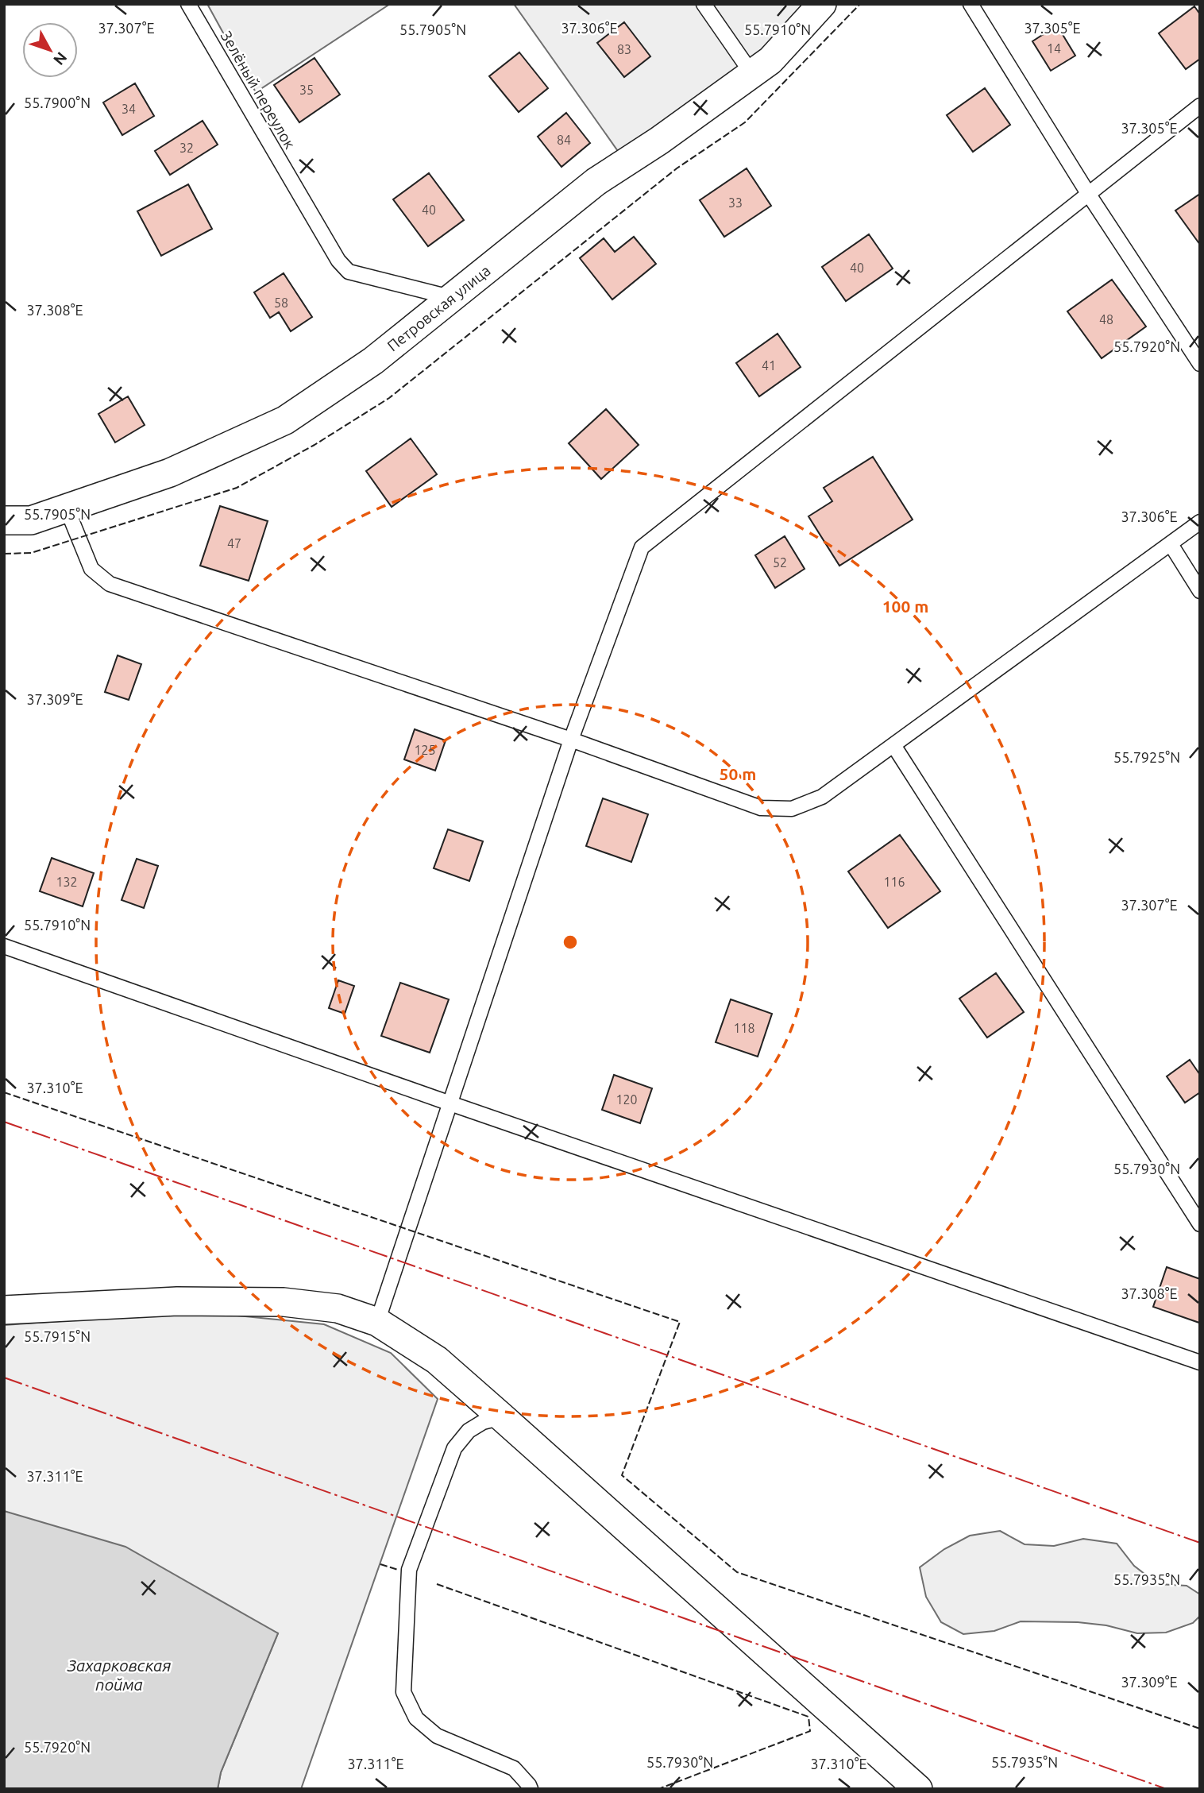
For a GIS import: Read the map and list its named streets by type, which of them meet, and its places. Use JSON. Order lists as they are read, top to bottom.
{
  "streets": {
    "street": ["Петровская улица"],
    "lane": ["Зелёный переулок"]
  },
  "crossings": [
    ["Зелёный переулок", "Петровская улица"]
  ],
  "water": ["Захарковская пойма"],
  "house_numbers": [
    "14",
    "83",
    "35",
    "34",
    "84",
    "32",
    "33",
    "40",
    "40",
    "58",
    "48",
    "41",
    "47",
    "52",
    "125",
    "132",
    "116",
    "118",
    "120"
  ],
  "north": "bottom right",
  "coordinates": [
    "37.307°E",
    "37.306°E",
    "37.305°E",
    "55.7905°N",
    "55.7910°N",
    "55.7900°N",
    "37.308°E",
    "55.7920°N",
    "37.309°E",
    "55.7925°N",
    "37.310°E",
    "55.7930°N",
    "55.7915°N",
    "37.311°E",
    "55.7935°N"
  ],
  "rings": ["100 m", "50 m"]
}
